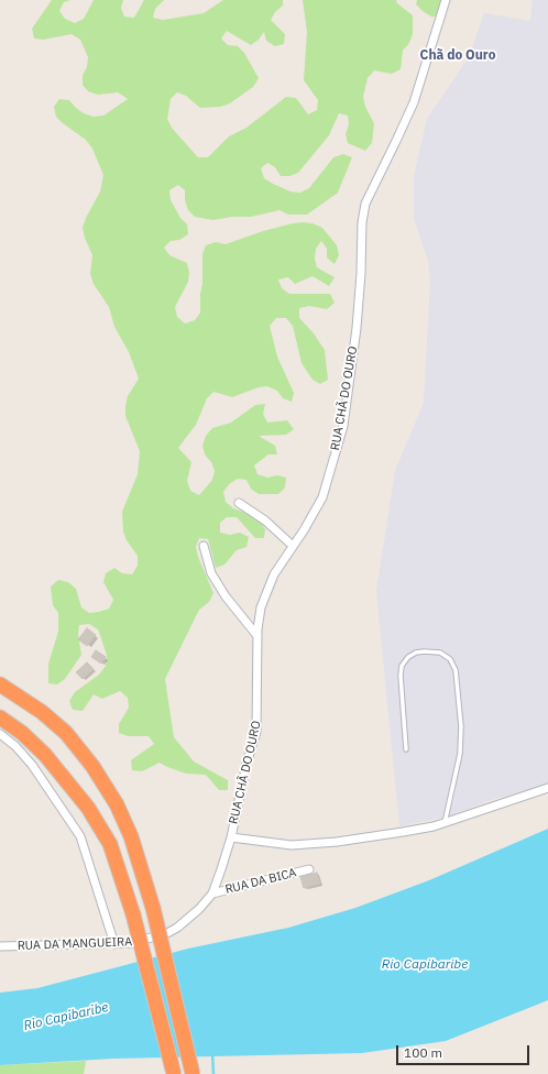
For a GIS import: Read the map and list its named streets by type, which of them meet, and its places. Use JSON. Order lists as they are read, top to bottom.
{
  "streets": {
    "street": ["RUA CHÃ DO OURO", "RUA DA BICA", "RUA DA MANGUEIRA"]
  },
  "crossings": [
    ["RUA CHÃ DO OURO", "RUA DA BICA"],
    ["RUA CHÃ DO OURO", "RUA DA MANGUEIRA"],
    ["RUA DA BICA", "RUA DA MANGUEIRA"]
  ],
  "districts": ["Chã do Ouro"],
  "water": ["Rio Capibaribe"],
  "scale_bar": "100 m"
}
